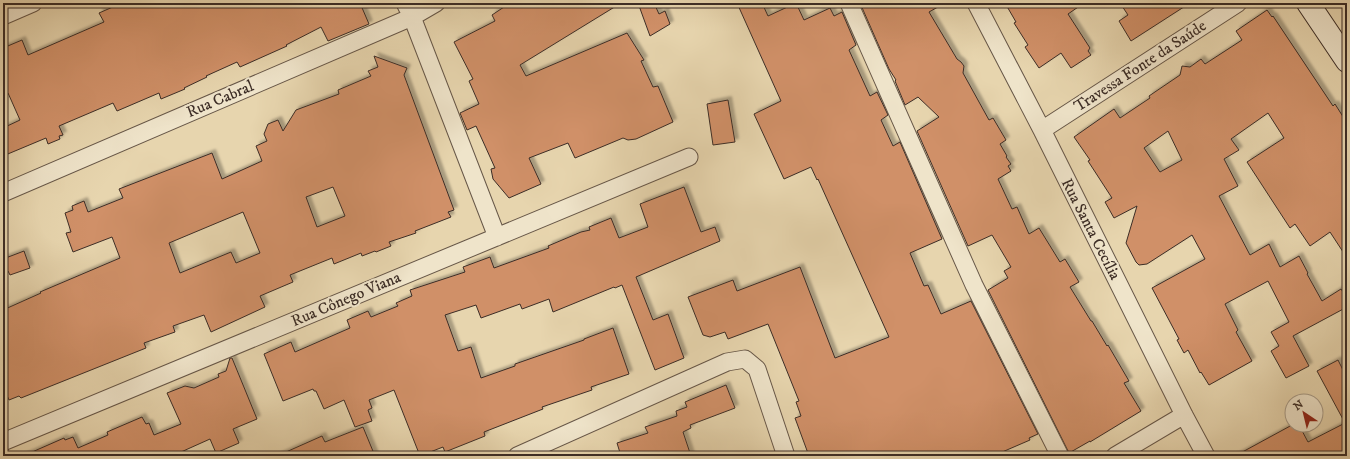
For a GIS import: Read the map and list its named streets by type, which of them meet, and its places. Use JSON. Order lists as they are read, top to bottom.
{
  "streets": {
    "street": [
      "Travessa Fonte da Saúde",
      "Rua Cabral",
      "Rua Santa Cecília",
      "Rua Cônego Viana"
    ]
  },
  "crossings": [
    ["Travessa Fonte da Saúde", "Rua Santa Cecília"]
  ],
  "north": "top left"
}
